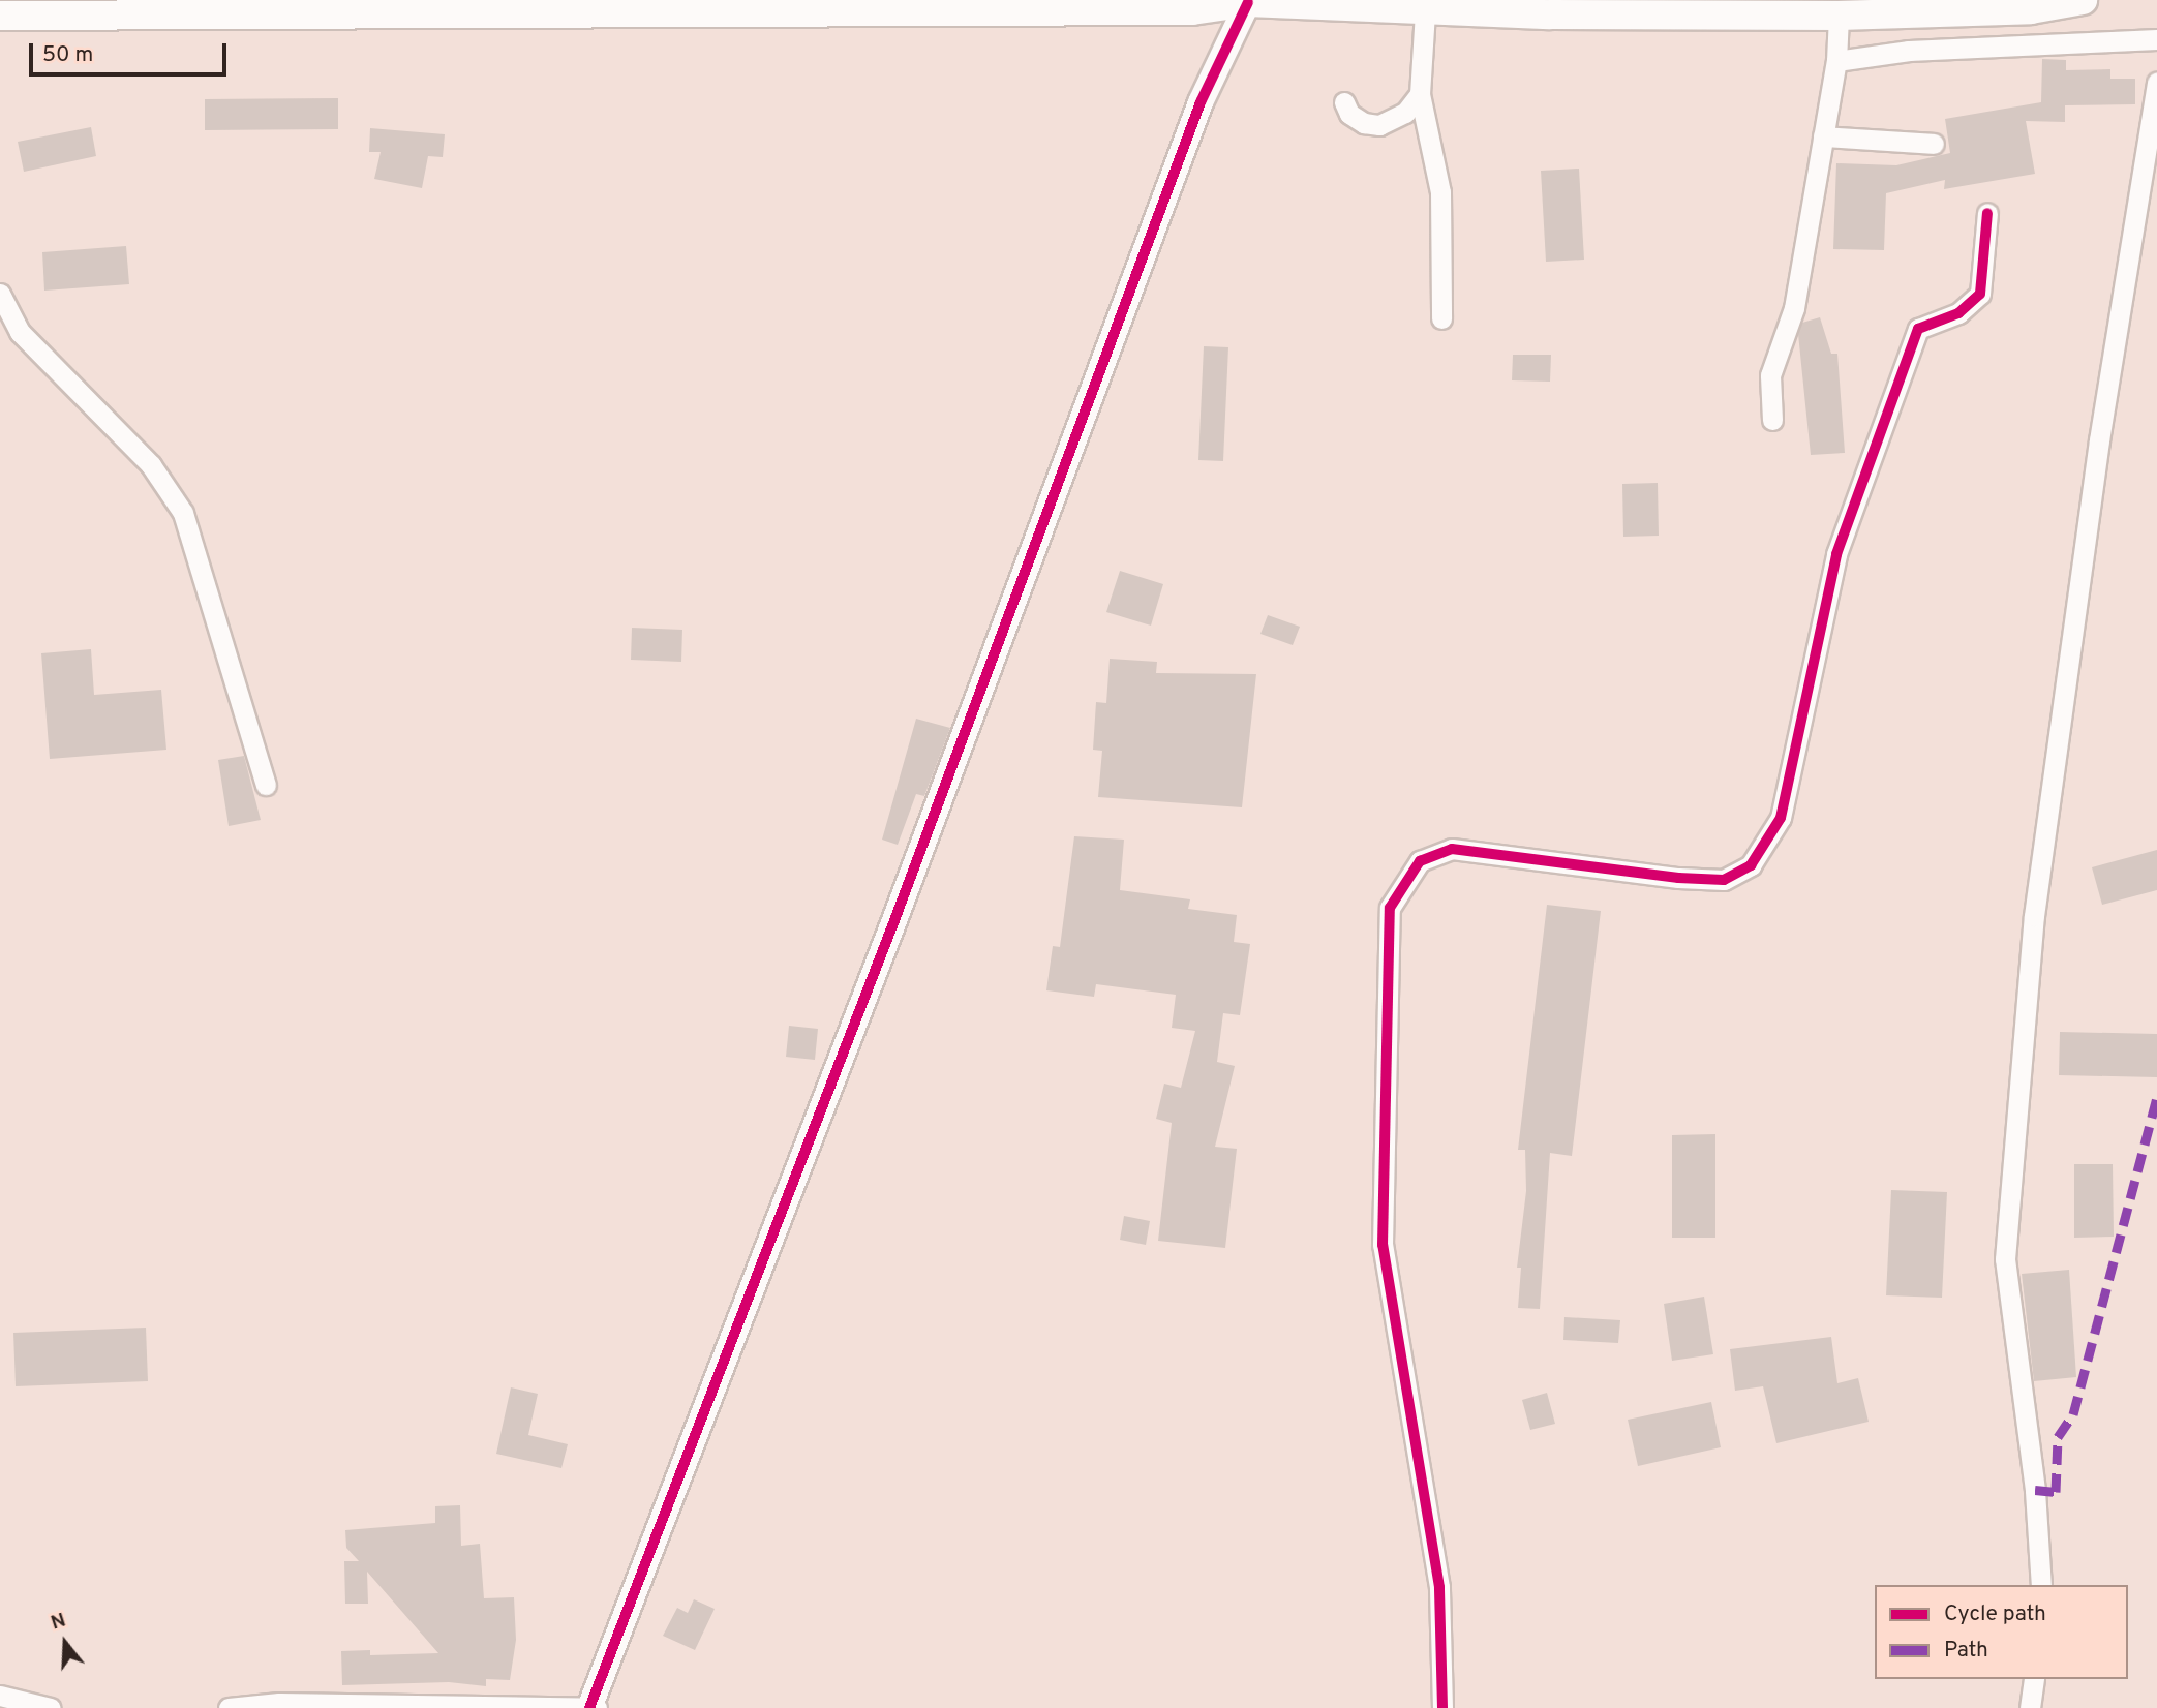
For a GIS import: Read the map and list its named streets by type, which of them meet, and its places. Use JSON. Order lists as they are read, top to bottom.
{
  "legend": ["Cycle path", "Path"],
  "scale_bar": "50 m",
  "north": "top"
}
